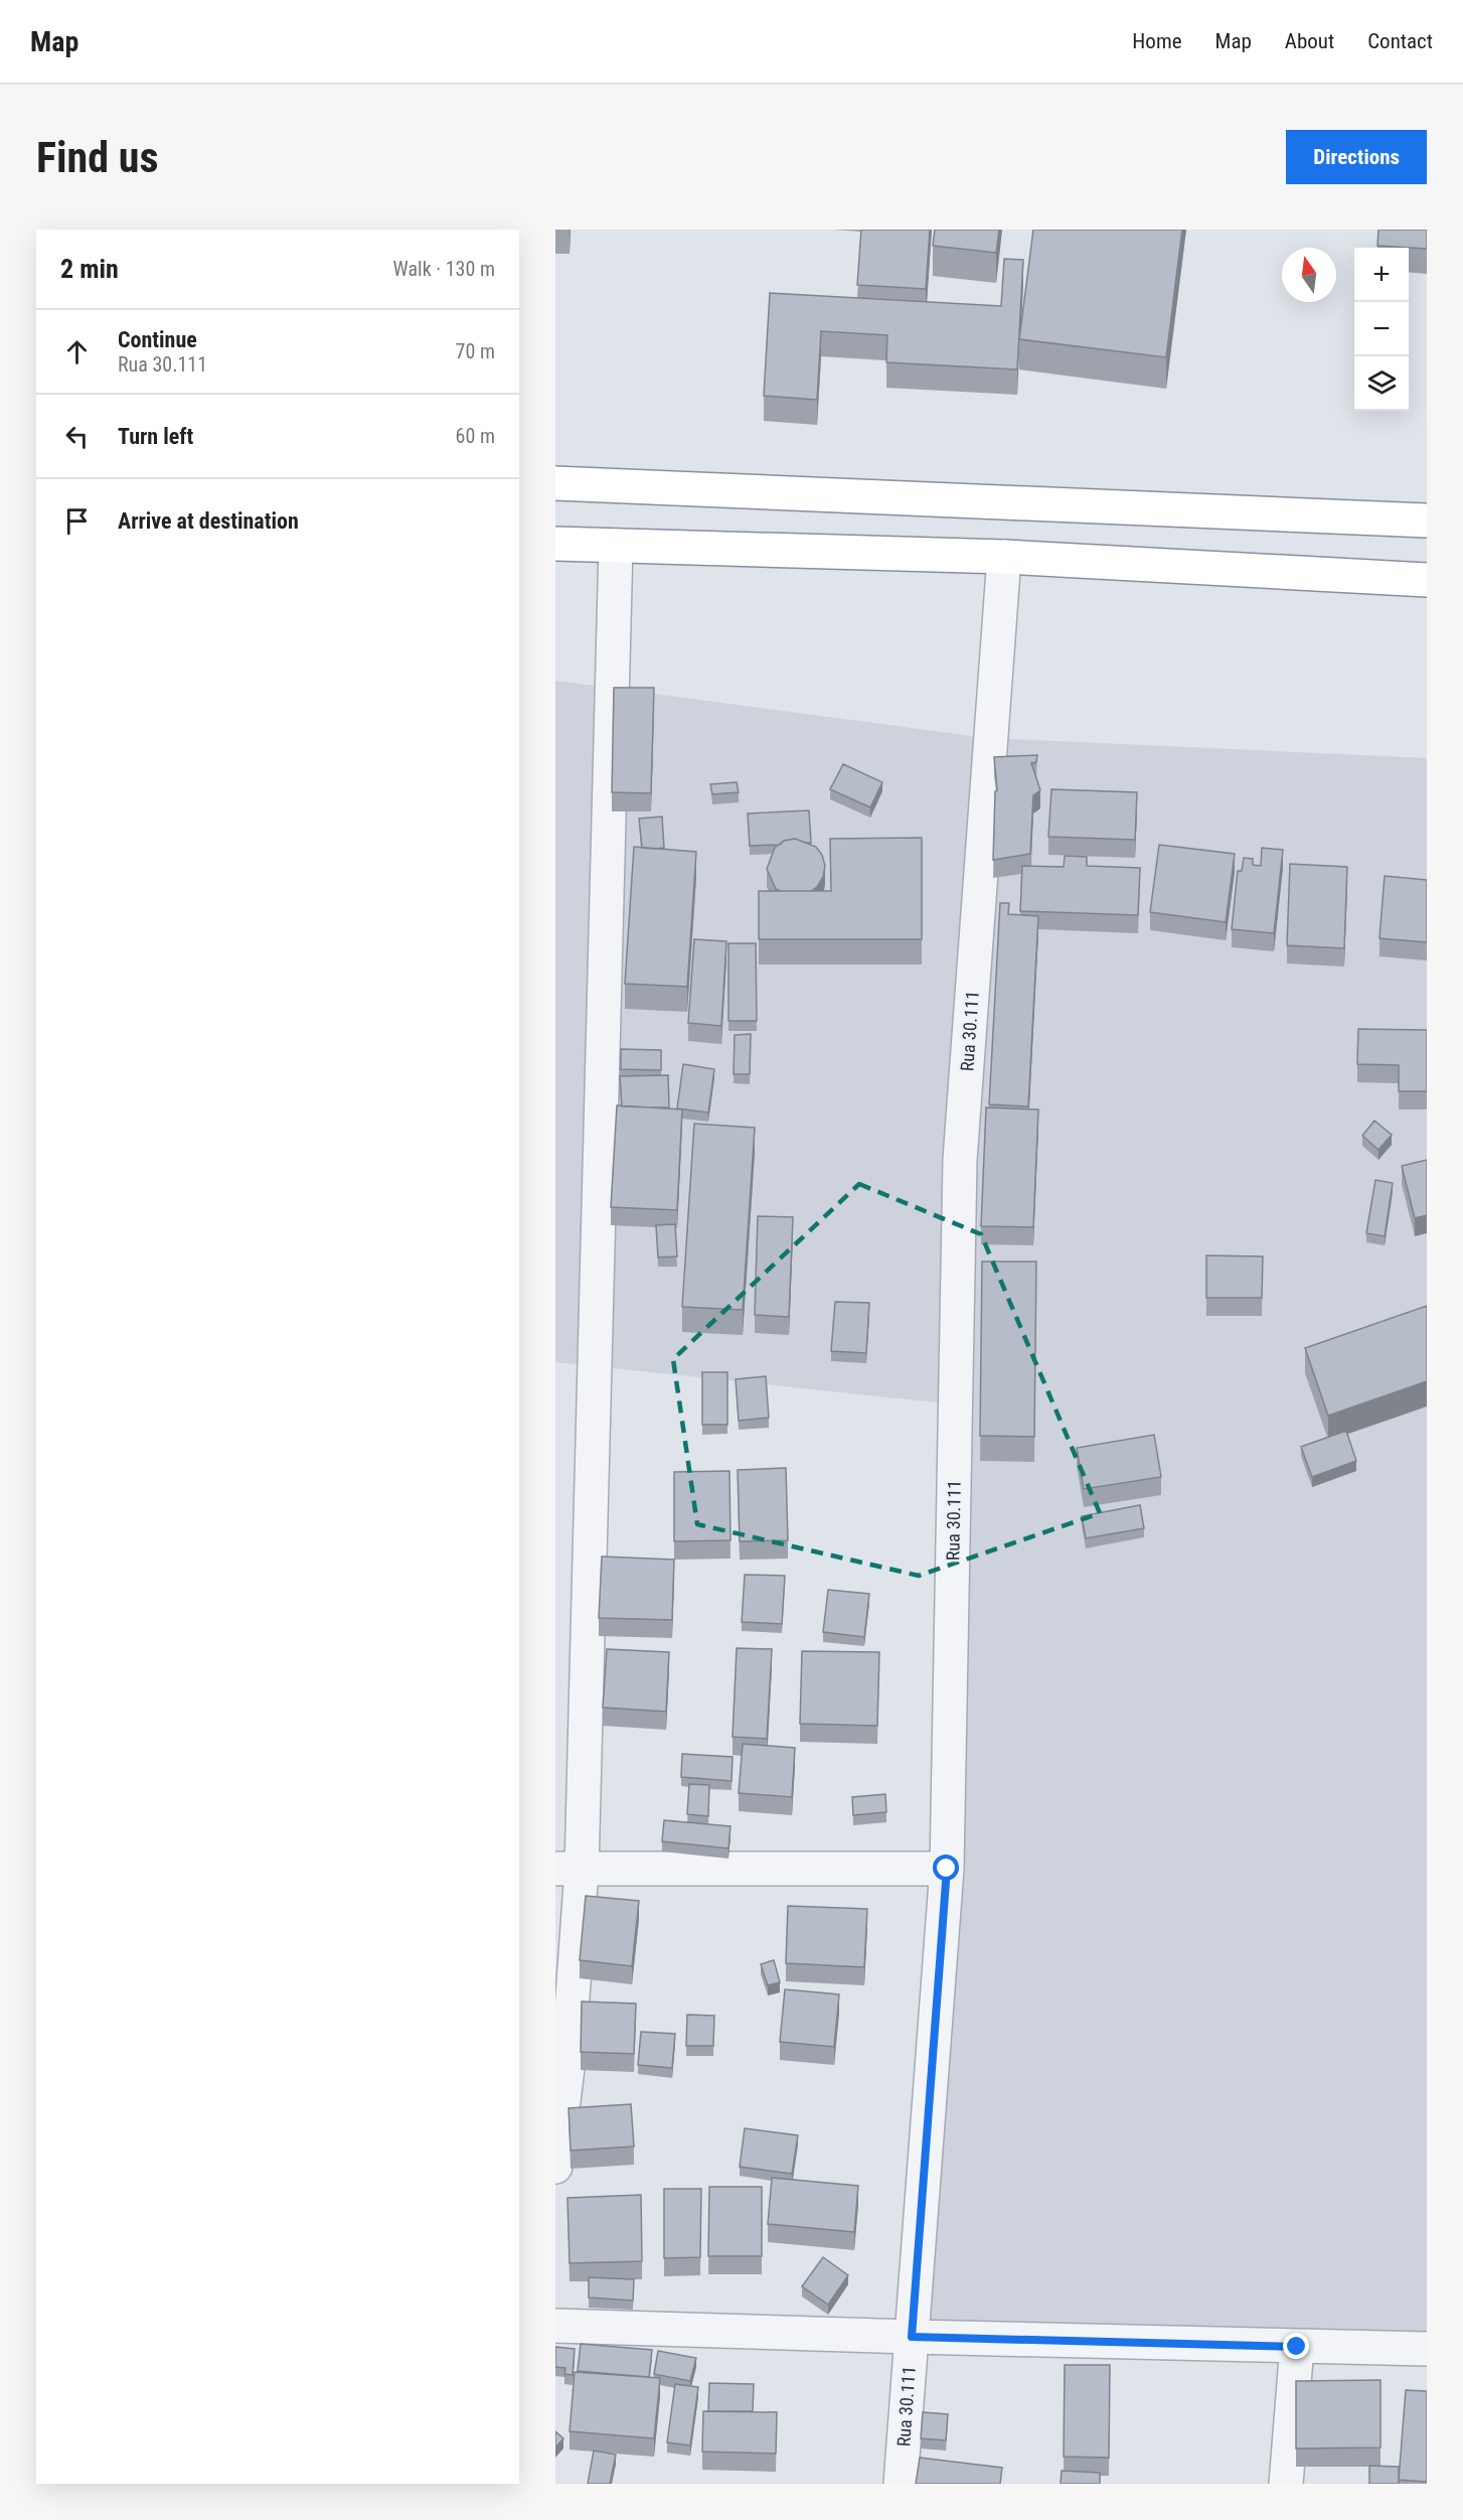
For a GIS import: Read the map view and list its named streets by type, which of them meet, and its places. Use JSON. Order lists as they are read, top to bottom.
{
  "streets": {
    "street": ["Rua 30.111"]
  },
  "north": "top",
  "page": {
    "header": "Map",
    "nav": [
      "Home",
      "Map",
      "About",
      "Contact"
    ],
    "buttons": "Directions",
    "title": "Find us",
    "heading": ["2 min", "Walk · 130 m"],
    "map_buttons": ["+", "−"],
    "list": [
      ["Continue", "Rua 30.111", "70 m"],
      ["Turn left", "60 m"],
      "Arrive at destination"
    ]
  }
}
